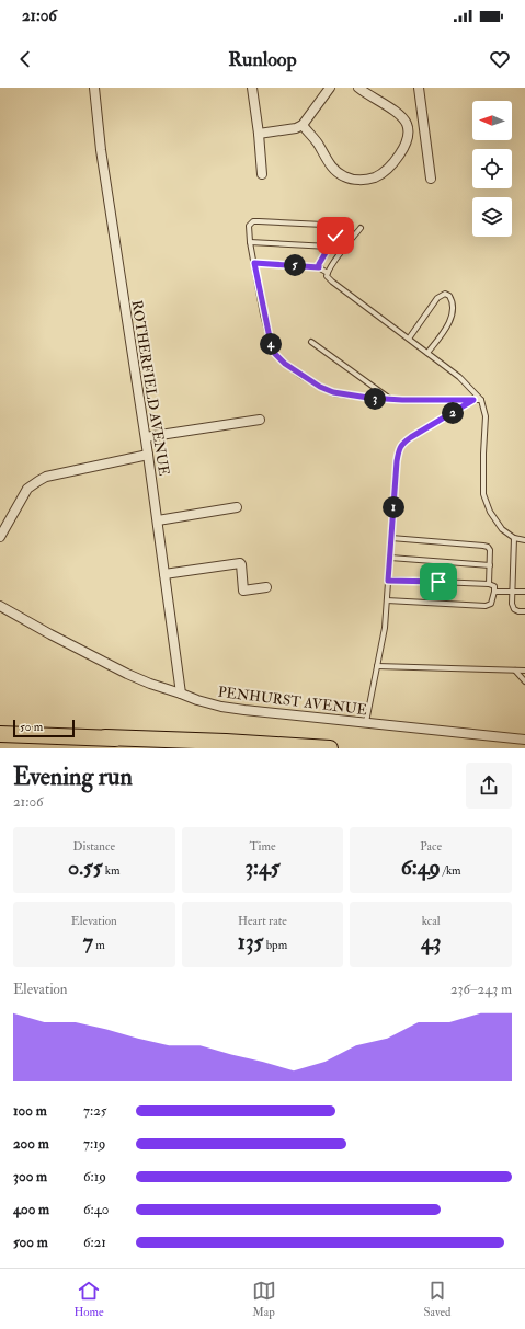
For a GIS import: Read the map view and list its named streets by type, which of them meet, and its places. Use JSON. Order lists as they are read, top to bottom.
{
  "streets": {
    "street": ["ROTHERFIELD AVENUE", "PENHURST AVENUE"]
  },
  "crossings": [
    ["ROTHERFIELD AVENUE", "PENHURST AVENUE"]
  ],
  "scale_bar": "50 m",
  "north": "left",
  "page": {
    "status": "21:06",
    "header": "Runloop",
    "pins": [
      "5",
      "4",
      "3",
      "2",
      "1"
    ],
    "scale": "50 m",
    "heading": ["Evening run", "21:06"],
    "stats": [
      ["Distance", "0.55 km"],
      ["Time", "3:45"],
      ["Pace", "6:49 /km"],
      ["Elevation", "7 m"],
      ["Heart rate", "135 bpm"],
      ["kcal", "43"]
    ],
    "chart": ["Elevation", "236–243 m"],
    "list": [
      {
        "name": "100 m",
        "note": "7:25"
      },
      {
        "name": "200 m",
        "note": "7:19"
      },
      {
        "name": "300 m",
        "note": "6:19"
      },
      {
        "name": "400 m",
        "note": "6:40"
      },
      {
        "name": "500 m",
        "note": "6:21"
      }
    ],
    "tabs": ["Home", "Map", "Saved"]
  }
}
